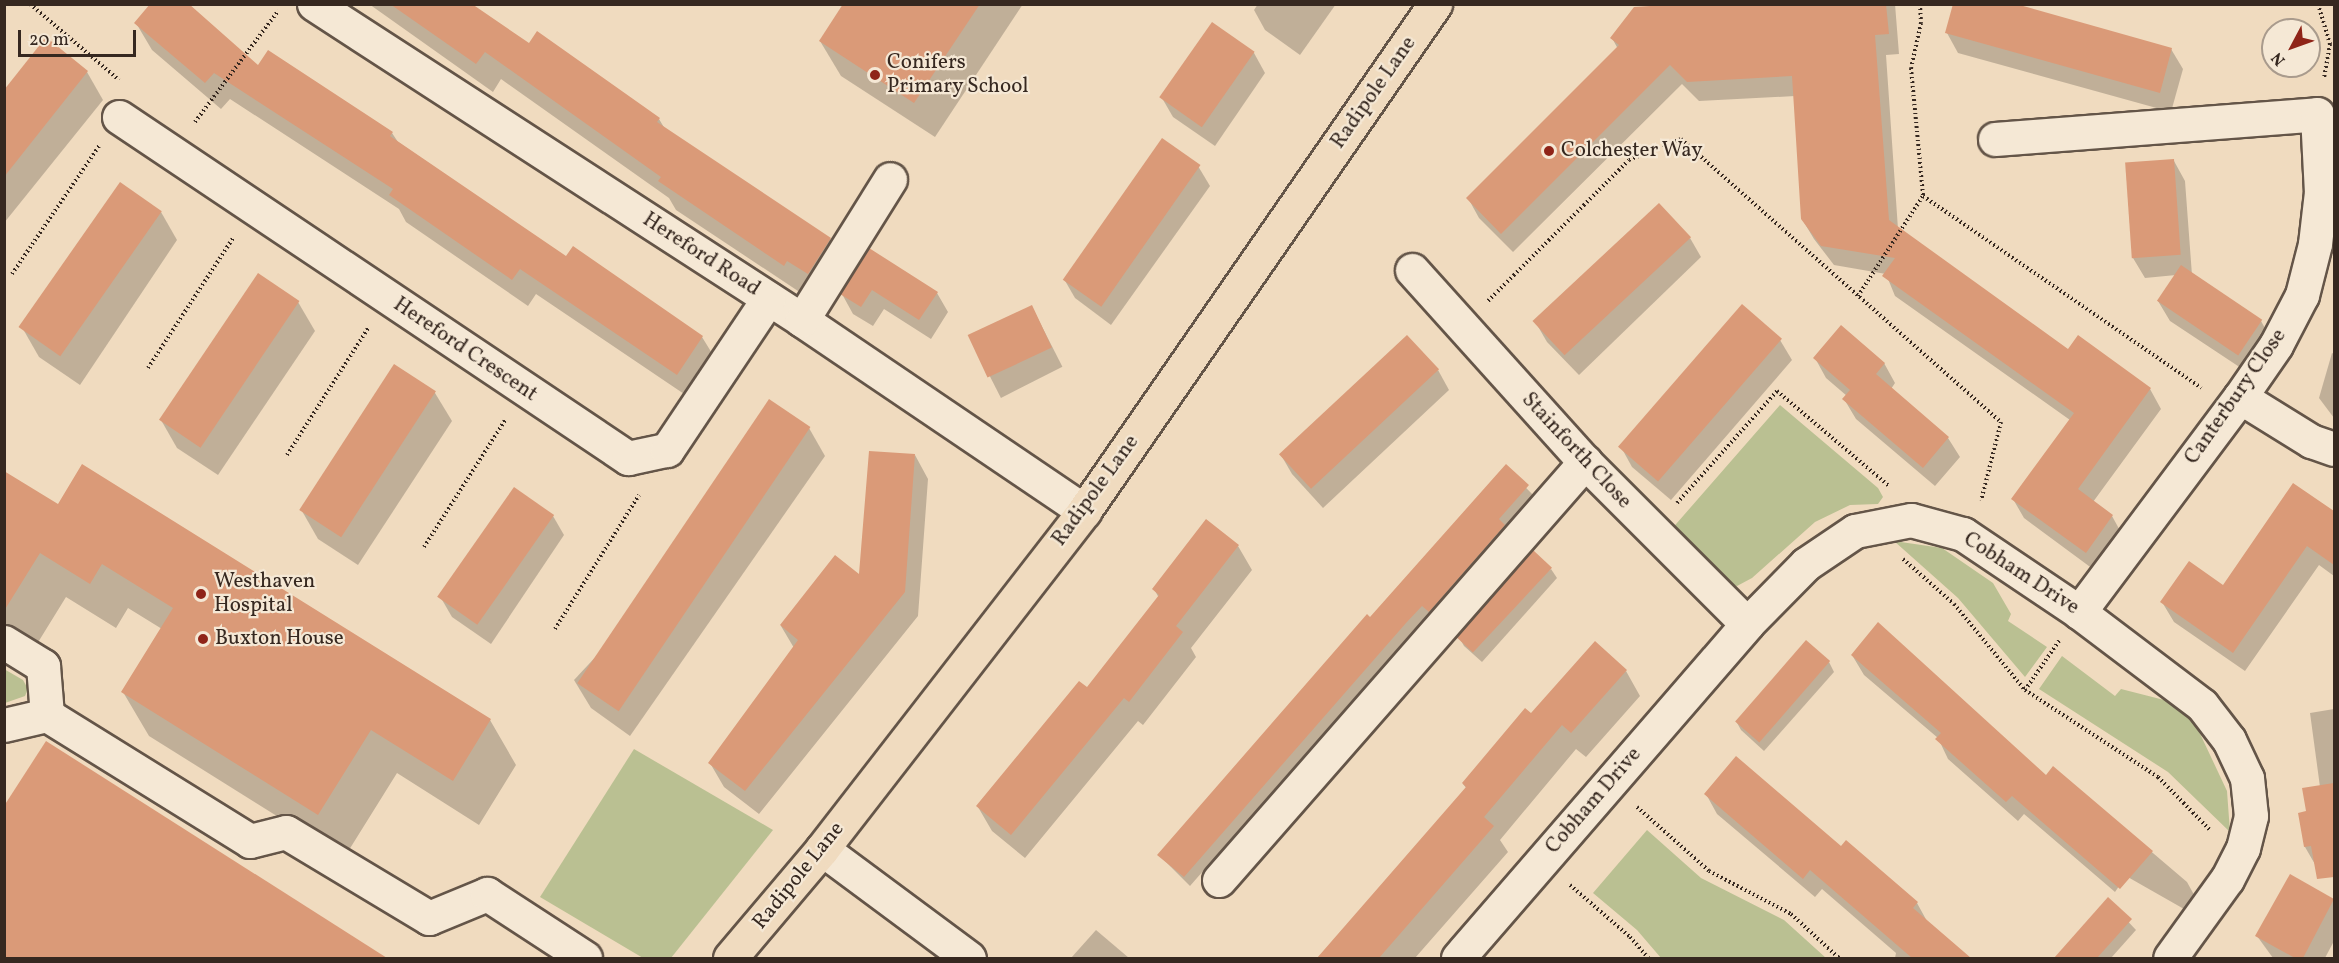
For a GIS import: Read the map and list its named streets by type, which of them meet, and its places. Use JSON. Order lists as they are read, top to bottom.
{
  "streets": {
    "main road": ["Radipole Lane"],
    "street": [
      "Hereford Road",
      "Hereford Crescent",
      "Canterbury Close",
      "Stainforth Close",
      "Cobham Drive"
    ]
  },
  "crossings": [
    ["Radipole Lane", "Hereford Road"],
    ["Canterbury Close", "Cobham Drive"],
    ["Stainforth Close", "Cobham Drive"]
  ],
  "places": [
    "Conifers Primary School",
    "Colchester Way",
    "Westhaven Hospital",
    "Buxton House"
  ],
  "scale_bar": "20 m",
  "north": "bottom left"
}
